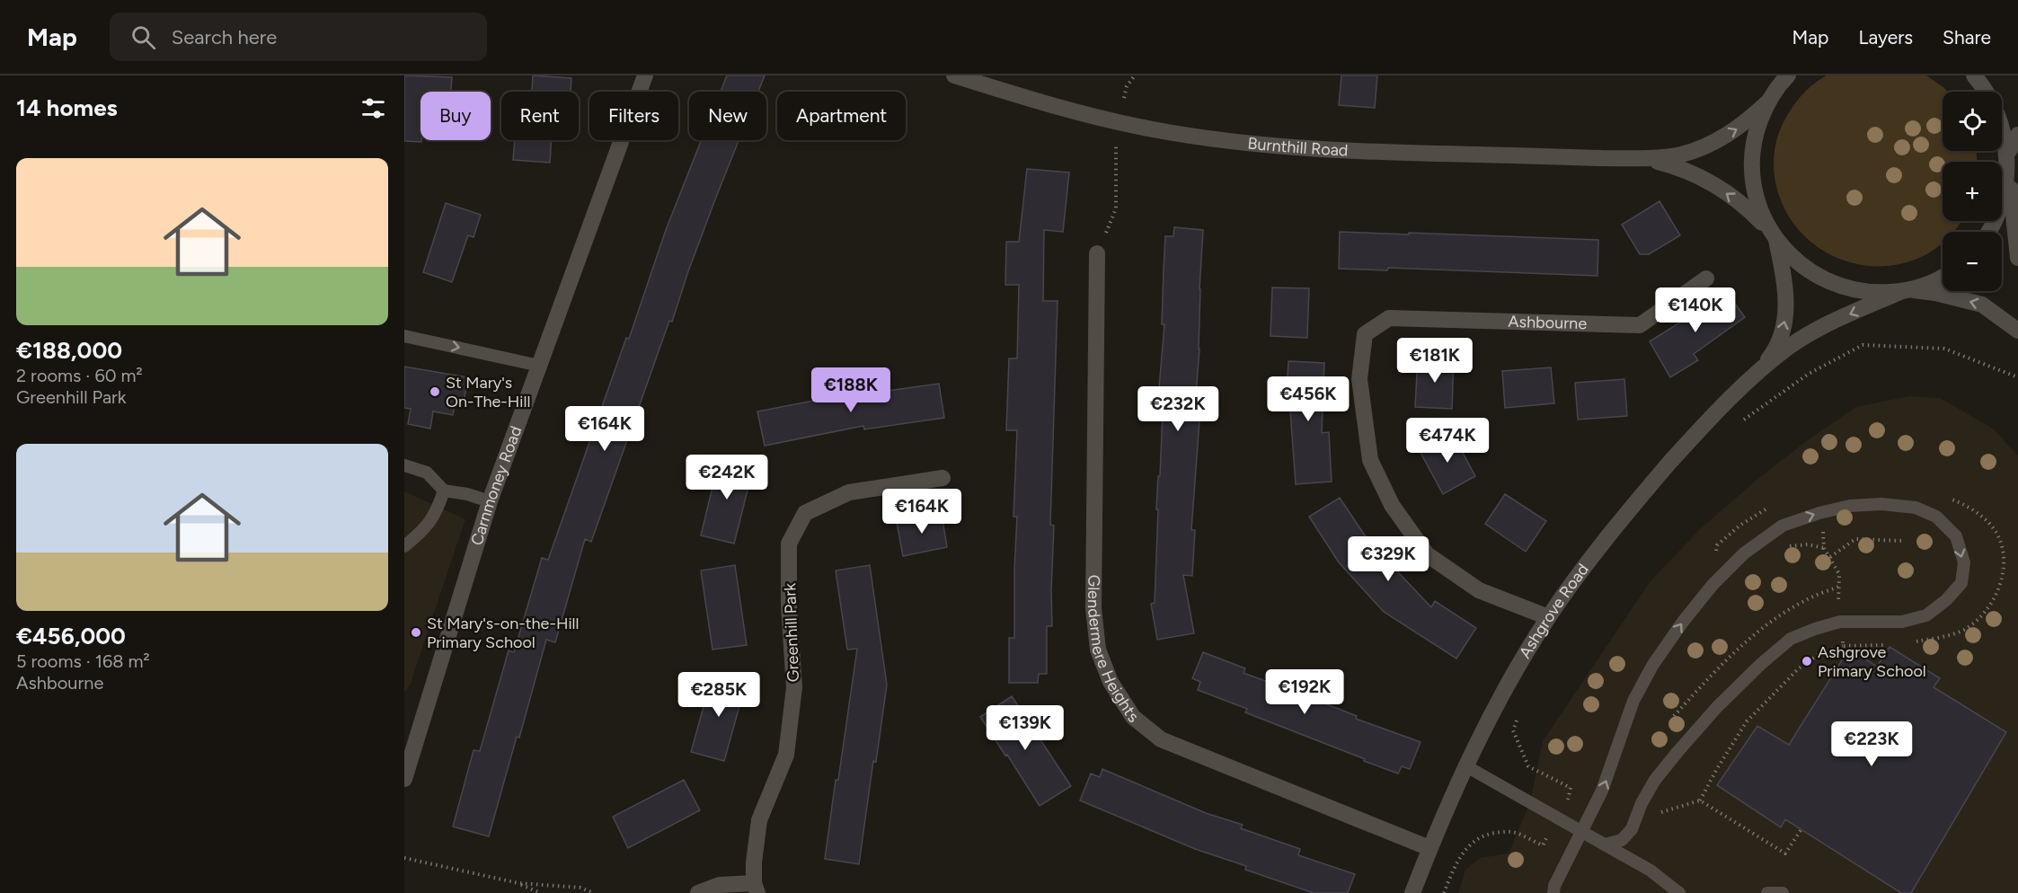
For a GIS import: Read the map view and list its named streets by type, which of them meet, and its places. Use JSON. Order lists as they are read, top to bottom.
{
  "streets": {
    "street": [
      "Burnthill Road",
      "Ashbourne",
      "Carnmoney Road",
      "Ashgrove Road",
      "Greenhill Park",
      "Glendermere Heights"
    ]
  },
  "crossings": [
    ["Burnthill Road", "Ashgrove Road"],
    ["Ashbourne", "Ashgrove Road"],
    ["Ashgrove Road", "Glendermere Heights"]
  ],
  "places": ["St Mary's On-The-Hill", "St Mary's-on-the-Hill Primary School", "Ashgrove Primary School"],
  "page": {
    "header": "Map",
    "search": "Search here",
    "nav": ["Map", "Layers", "Share"],
    "heading": "14 homes",
    "map_buttons": ["+", "−"],
    "chip": [
      "Buy",
      "Rent",
      "Filters",
      "New",
      "Apartment"
    ],
    "list": [
      {
        "name": "€188,000",
        "note": "2 rooms · 60 m² · Greenhill Park"
      },
      {
        "name": "€456,000",
        "note": "5 rooms · 168 m² · Ashbourne"
      }
    ],
    "price": [
      "€140K",
      "€181K",
      "€188K",
      "€456K",
      "€232K",
      "€164K",
      "€474K",
      "€242K",
      "€164K",
      "€329K",
      "€192K",
      "€285K",
      "€139K",
      "€223K"
    ]
  }
}
